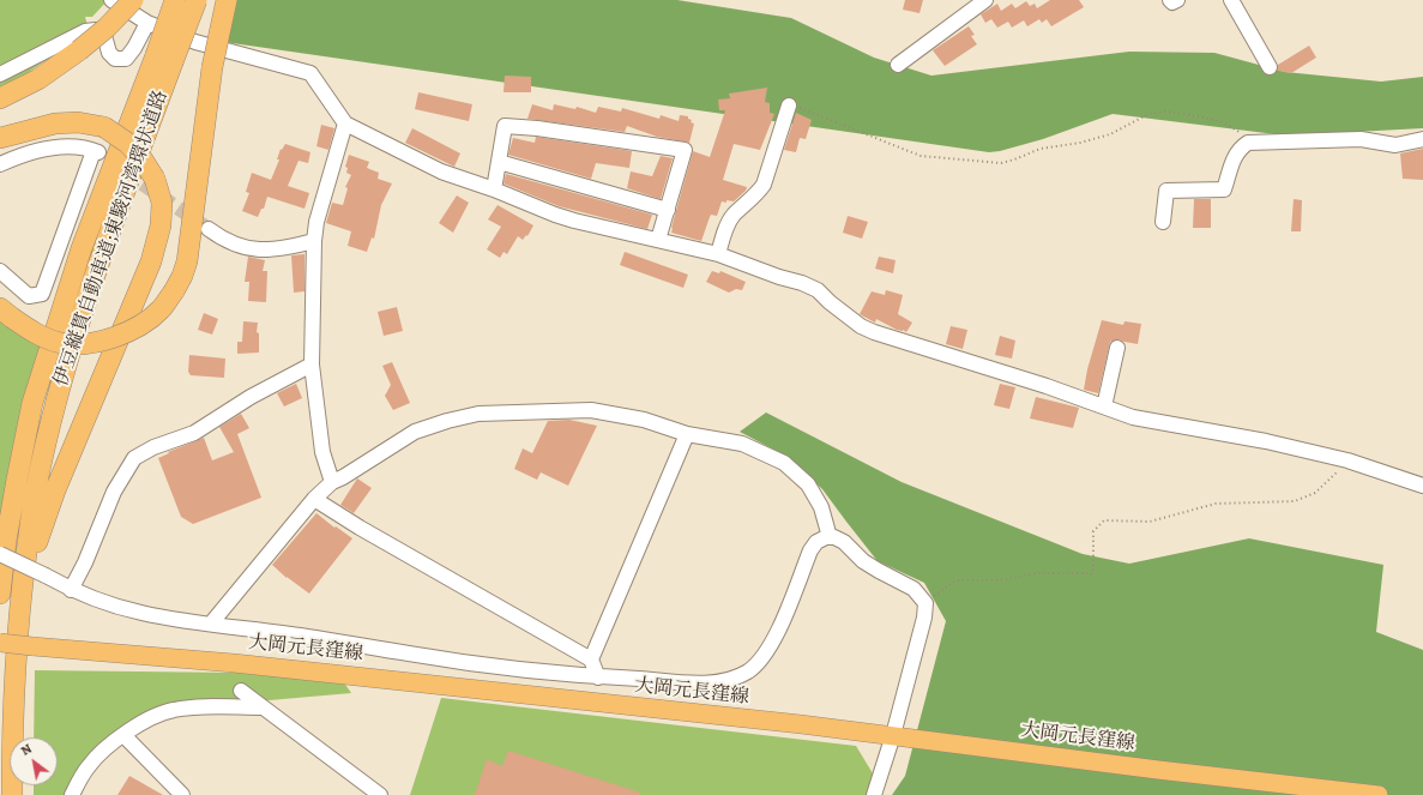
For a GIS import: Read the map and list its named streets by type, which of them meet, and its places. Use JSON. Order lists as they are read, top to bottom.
{
  "streets": {
    "highway": ["伊豆縦貫自動車道;東駿河湾環状道路"],
    "main road": ["大岡元長窪線"]
  },
  "north": "top left"
}
